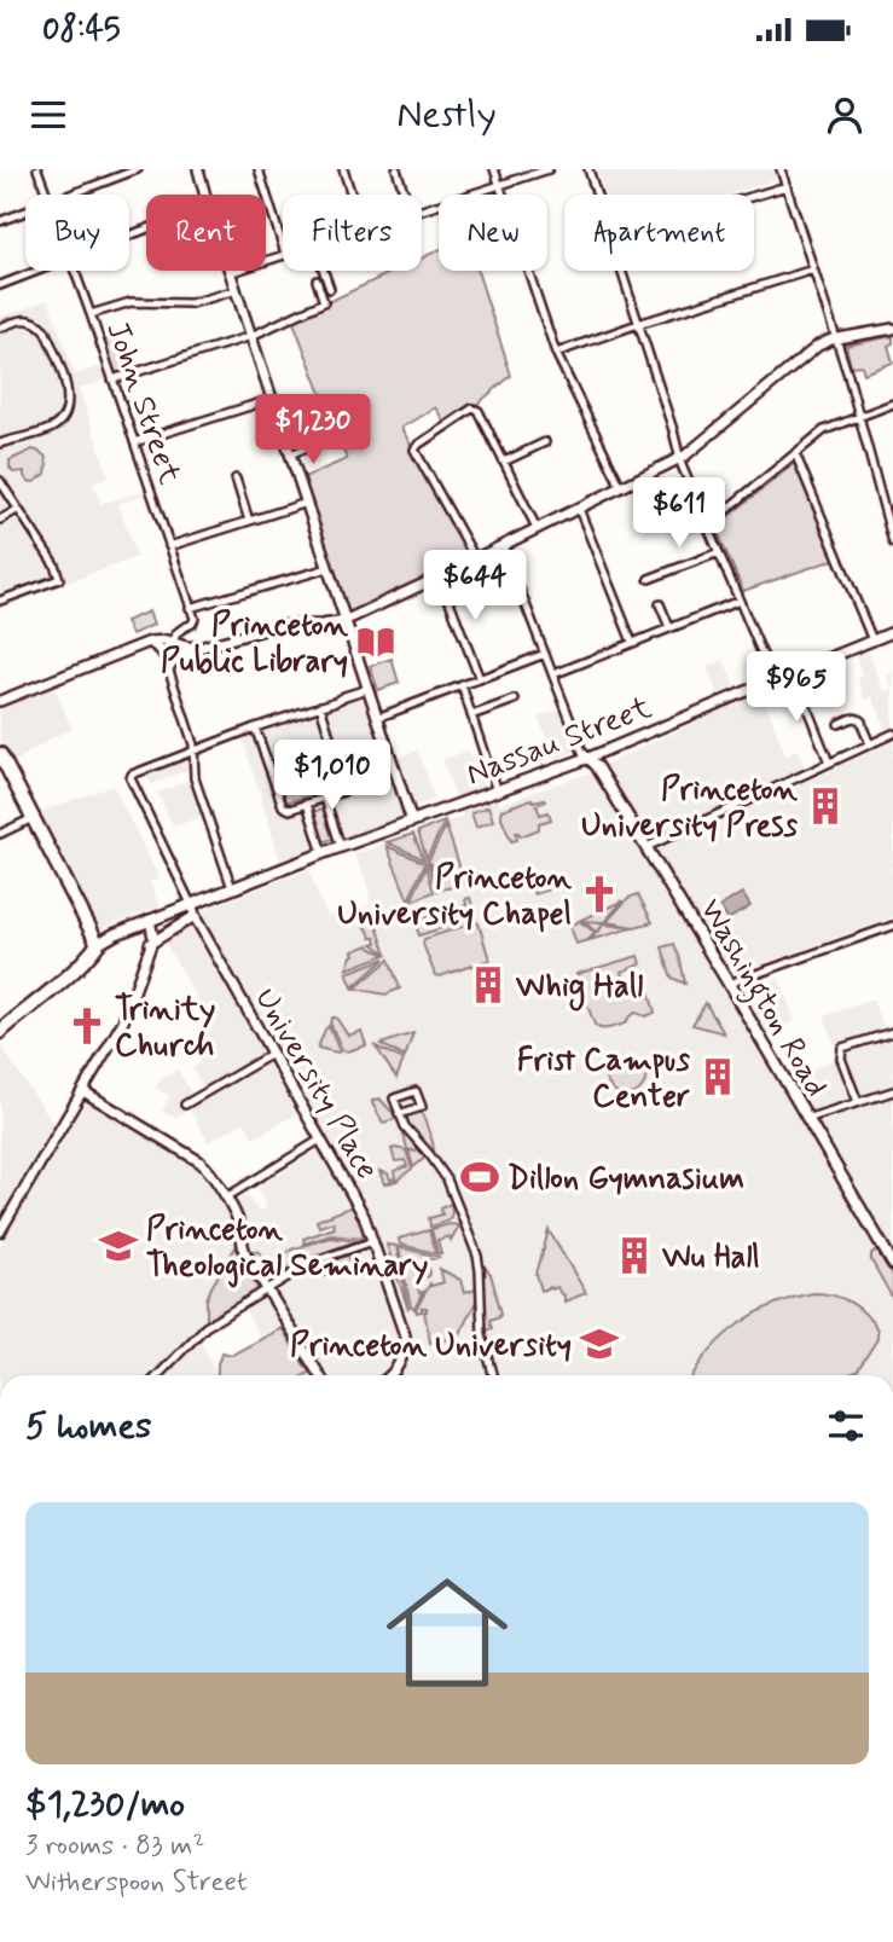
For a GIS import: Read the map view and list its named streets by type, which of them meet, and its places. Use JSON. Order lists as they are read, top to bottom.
{
  "streets": {
    "main road": ["Nassau Street", "Washington Road"],
    "street": ["John Street", "University Place"]
  },
  "crossings": [
    ["Nassau Street", "Washington Road"],
    ["Nassau Street", "University Place"]
  ],
  "places": {
    "library": ["Princeton Public Library"],
    "building": [
      "Princeton University Press",
      "Whig Hall",
      "Frist Campus Center",
      "Wu Hall"
    ],
    "church": ["Princeton University Chapel", "Trinity Church"],
    "sports": ["Dillon Gymnasium"],
    "school or university": ["Princeton Theological Seminary", "Princeton University"]
  },
  "page": {
    "status": "08:45",
    "header": "Nestly",
    "chip": [
      "Buy",
      "Rent",
      "Filters",
      "New",
      "Apartment"
    ],
    "price": [
      "$1,230",
      "$611",
      "$644",
      "$965",
      "$1,010"
    ],
    "heading": "5 homes",
    "list": [
      {
        "name": "$1,230/mo",
        "note": "3 rooms · 83 m² · Witherspoon Street"
      }
    ]
  }
}
